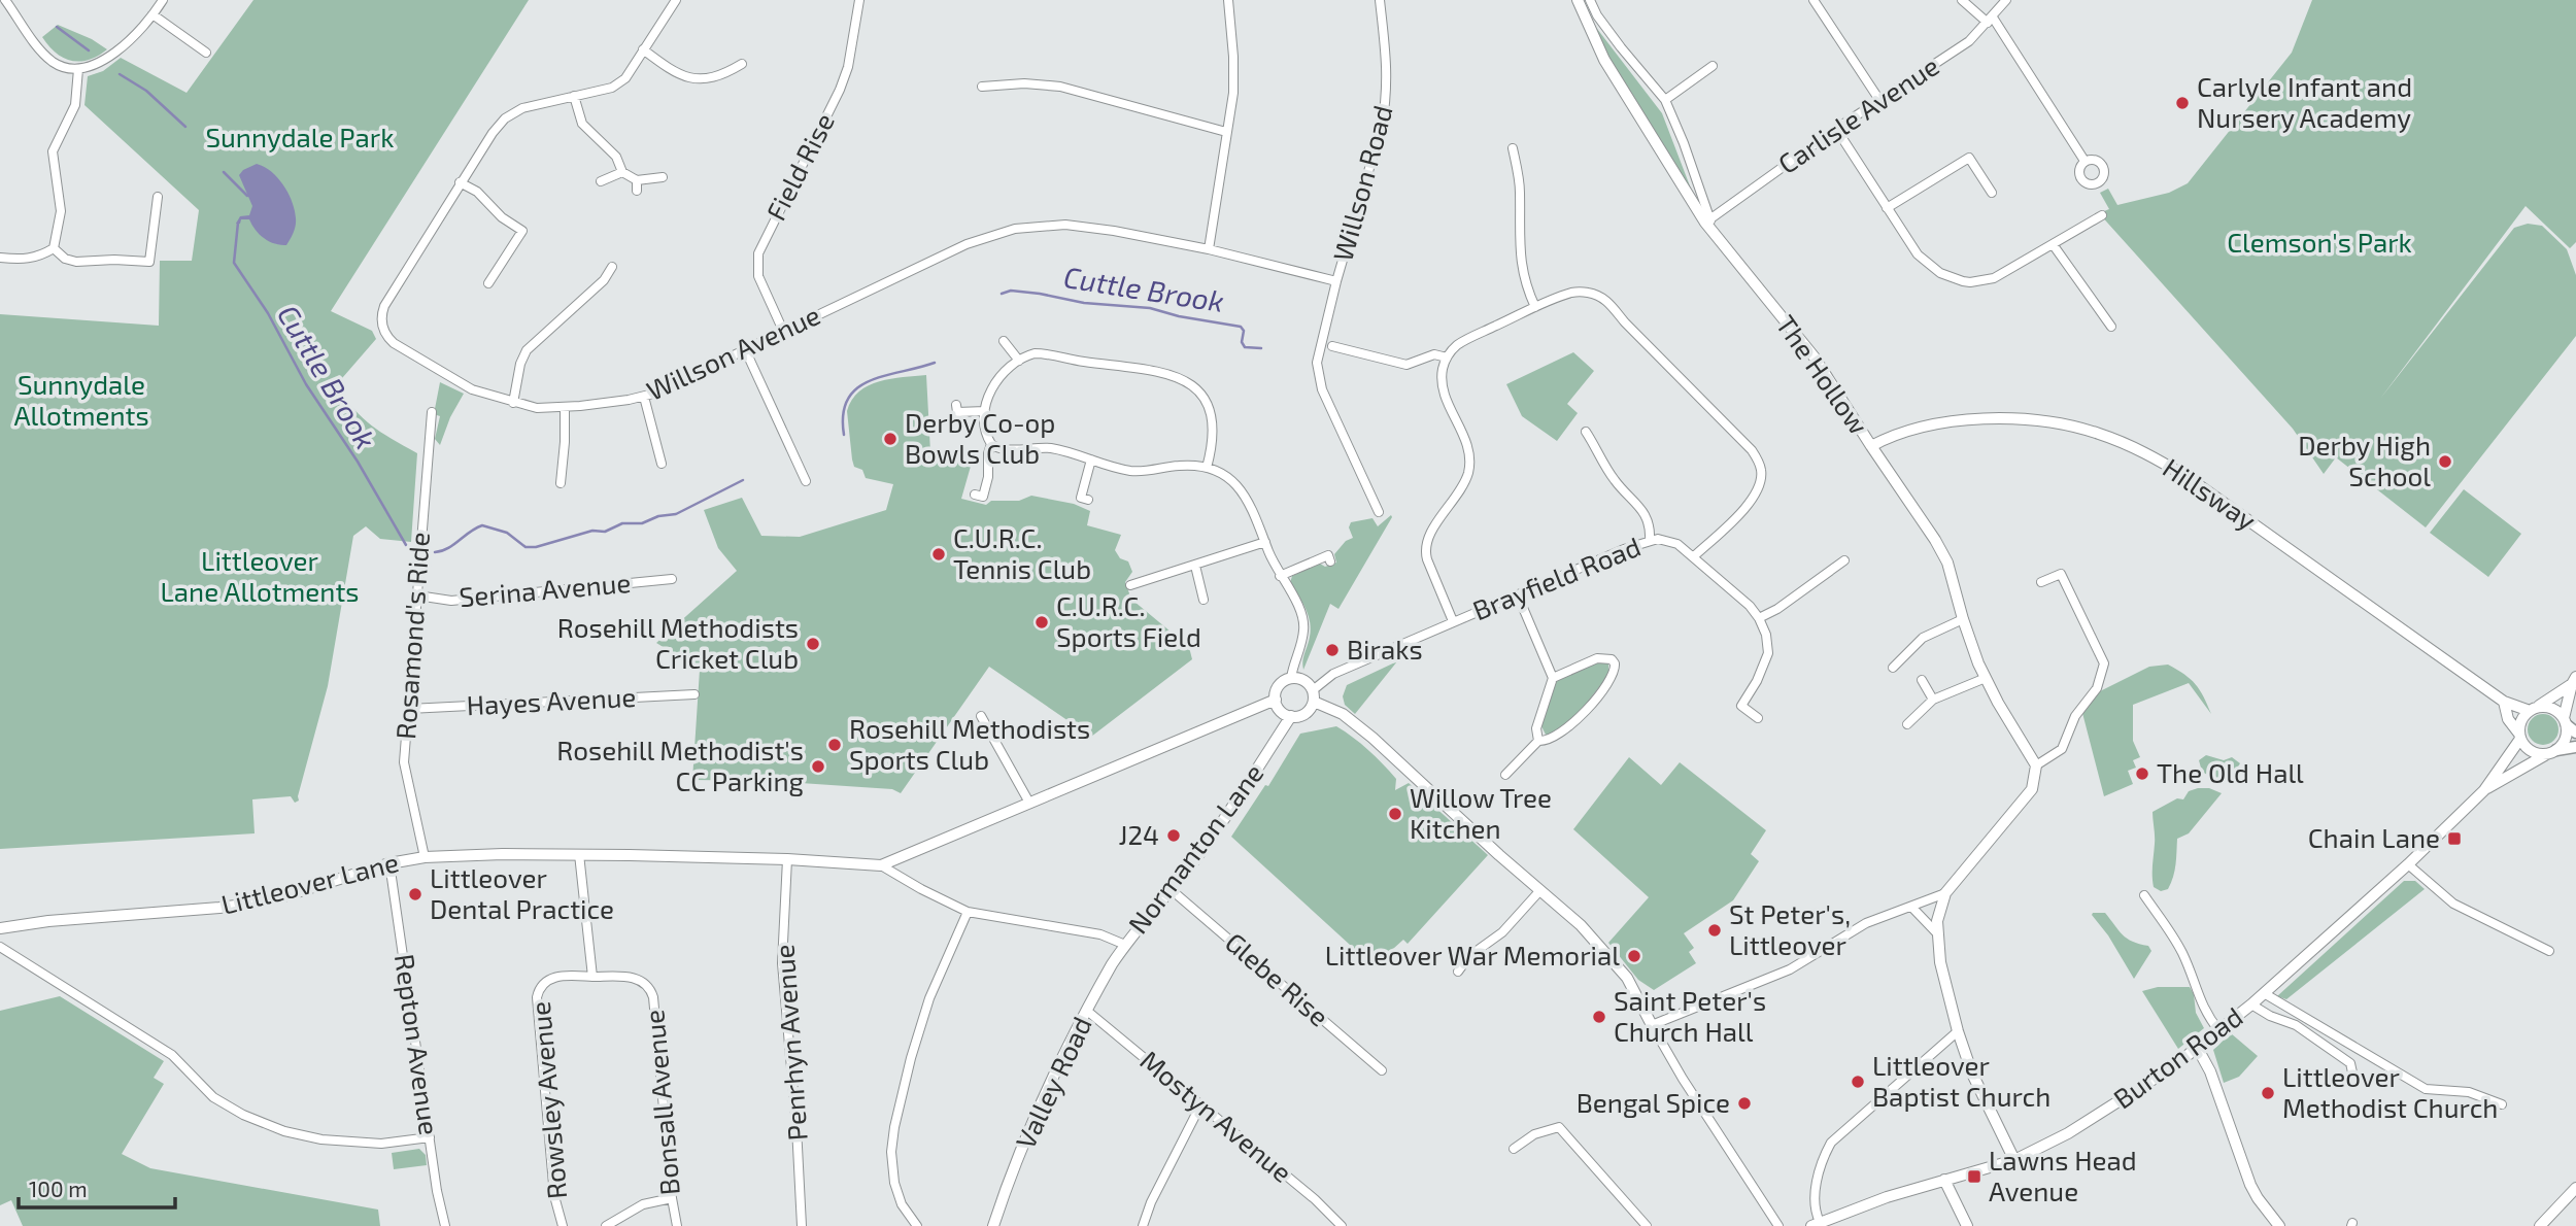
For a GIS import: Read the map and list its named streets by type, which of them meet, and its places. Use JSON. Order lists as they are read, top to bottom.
{
  "streets": {
    "street": [
      "Carlisle Avenue",
      "Field Rise",
      "Willson Road",
      "Willson Avenue",
      "The Hollow",
      "Hillsway",
      "Brayfield Road",
      "Serina Avenue",
      "Rosamond's Ride",
      "Hayes Avenue",
      "Normanton Lane",
      "Littleover Lane",
      "Glebe Rise",
      "Penrhyn Avenue",
      "Repton Avenue",
      "Burton Road",
      "Valley Road",
      "Rowsley Avenue",
      "Bonsall Avenue",
      "Mostyn Avenue"
    ]
  },
  "crossings": [
    ["Carlisle Avenue", "The Hollow"],
    ["Field Rise", "Willson Avenue"],
    ["Willson Road", "Willson Avenue"],
    ["The Hollow", "Hillsway"],
    ["Hillsway", "Burton Road"],
    ["Brayfield Road", "Normanton Lane"],
    ["Serina Avenue", "Rosamond's Ride"],
    ["Rosamond's Ride", "Hayes Avenue"],
    ["Rosamond's Ride", "Littleover Lane"],
    ["Normanton Lane", "Littleover Lane"],
    ["Normanton Lane", "Glebe Rise"],
    ["Normanton Lane", "Valley Road"],
    ["Littleover Lane", "Penrhyn Avenue"],
    ["Littleover Lane", "Repton Avenue"],
    ["Valley Road", "Mostyn Avenue"],
    ["Rowsley Avenue", "Bonsall Avenue"]
  ],
  "water": ["Cuttle Brook"],
  "parks": [
    "Sunnydale Park",
    "Clemson's Park",
    "Sunnydale Allotments",
    "Littleover Lane Allotments"
  ],
  "places": {
    "other": [
      "Carlyle Infant and Nursery Academy",
      "Derby Co-op Bowls Club",
      "Derby High School",
      "C.U.R.C. Tennis Club",
      "C.U.R.C. Sports Field",
      "Rosehill Methodists Cricket Club",
      "Biraks",
      "Rosehill Methodists Sports Club",
      "Rosehill Methodist's CC Parking",
      "The Old Hall",
      "Willow Tree Kitchen",
      "J24",
      "Littleover Dental Practice",
      "St Peter's, Littleover",
      "Littleover War Memorial",
      "Saint Peter's Church Hall",
      "Littleover Baptist Church",
      "Littleover Methodist Church",
      "Bengal Spice"
    ],
    "transit": ["Chain Lane", "Lawns Head Avenue"]
  },
  "scale_bar": "100 m"
}
